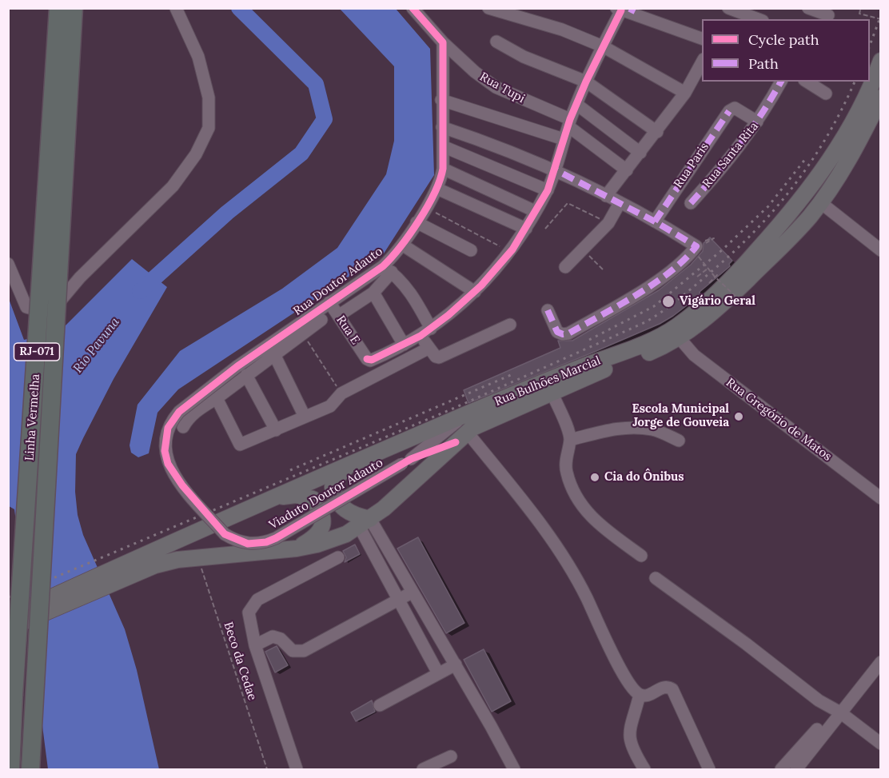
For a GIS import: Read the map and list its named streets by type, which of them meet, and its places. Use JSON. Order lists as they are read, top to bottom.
{
  "streets": {
    "highway": ["RJ-071", "Linha Vermelha"],
    "main road": ["Rua Bulhões Marcial"],
    "street": [
      "Rua Tupi",
      "Rua Santa Rita",
      "Rua Paris",
      "Rua Doutor Adauto",
      "Rua E",
      "Rua Gregório de Matos",
      "Viaduto Doutor Adauto"
    ],
    "path": ["Beco da Cedae"]
  },
  "crossings": [
    ["Rua Tupi", "Rua Doutor Adauto"],
    ["Rua Santa Rita", "Rua Paris"],
    ["Rua Doutor Adauto", "Rua E"],
    ["Rua Doutor Adauto", "Viaduto Doutor Adauto"],
    ["Rua Bulhões Marcial", "Rua Gregório de Matos"],
    ["Rua Bulhões Marcial", "Viaduto Doutor Adauto"],
    ["Rua Bulhões Marcial", "Beco da Cedae"]
  ],
  "water": ["Rio Pavuna"],
  "places": ["Vigário Geral", "Escola Municipal Jorge de Gouveia", "Cia do Ônibus"],
  "legend": ["Cycle path", "Path"]
}
